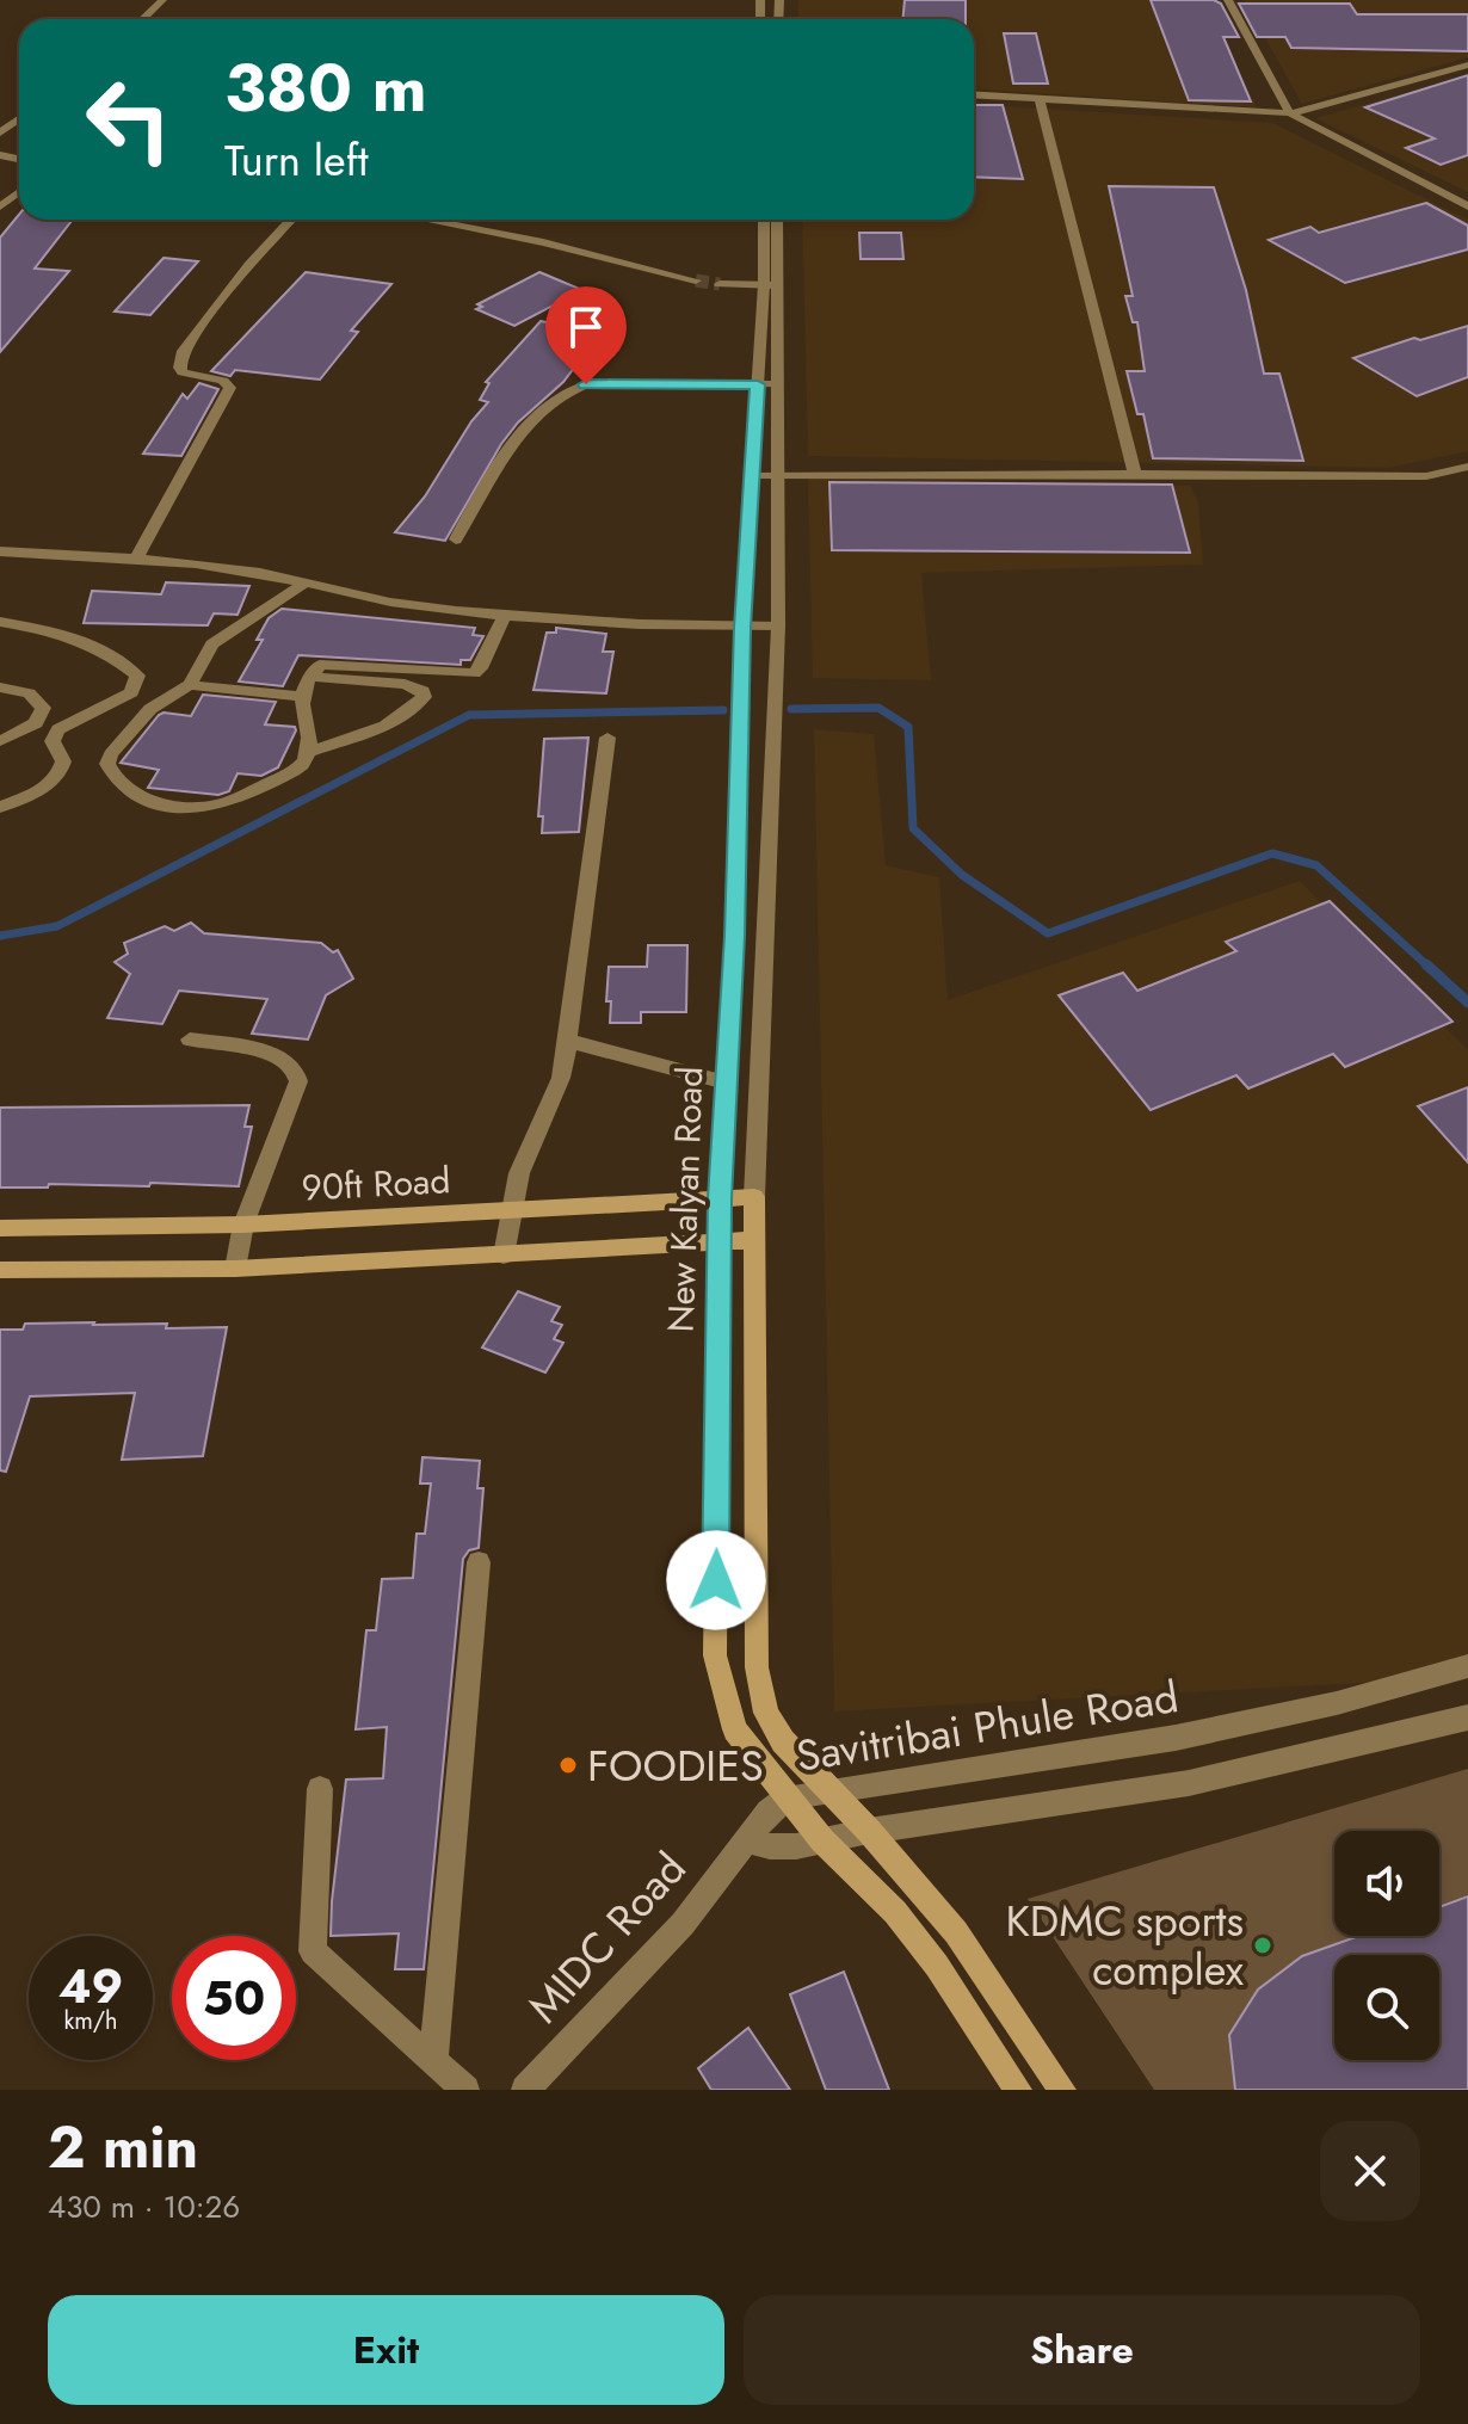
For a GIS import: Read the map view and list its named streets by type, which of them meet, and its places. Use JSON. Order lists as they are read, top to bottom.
{
  "streets": {
    "main road": ["90ft Road", "New Kalyan Road"],
    "street": ["Savitribai Phule Road", "MIDC Road"]
  },
  "crossings": [
    ["90ft Road", "New Kalyan Road"],
    ["New Kalyan Road", "Savitribai Phule Road"],
    ["Savitribai Phule Road", "MIDC Road"]
  ],
  "places": ["FOODIES", "KDMC sports complex"],
  "page": {
    "turn": ["380 m", "Turn left"],
    "speed": "49 km/h",
    "limit": "50",
    "heading": ["2 min", "430 m · 10:26"],
    "buttons": ["Exit", "Share"]
  }
}
